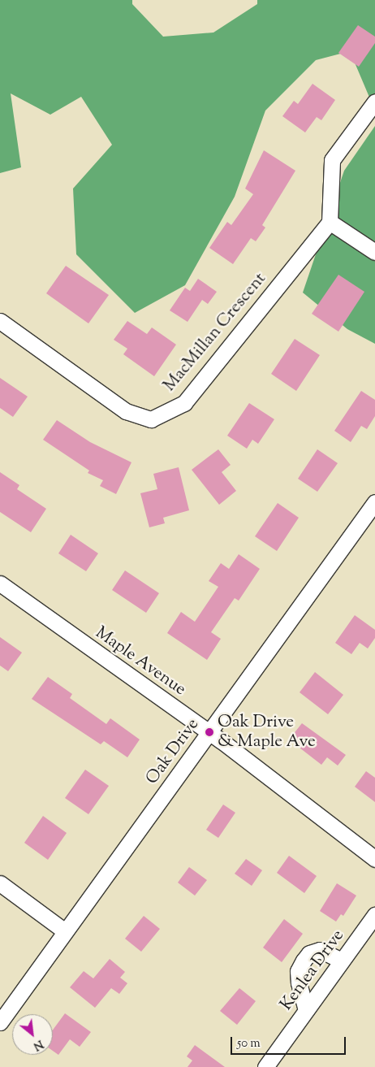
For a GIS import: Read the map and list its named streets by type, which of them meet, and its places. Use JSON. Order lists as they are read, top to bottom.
{
  "streets": {
    "street": [
      "MacMillan Crescent",
      "Maple Avenue",
      "Oak Drive",
      "Kenlea Drive"
    ]
  },
  "crossings": [
    ["Maple Avenue", "Oak Drive"]
  ],
  "places": ["Oak Drive & Maple Ave"],
  "scale_bar": "50 m",
  "north": "bottom right"
}
